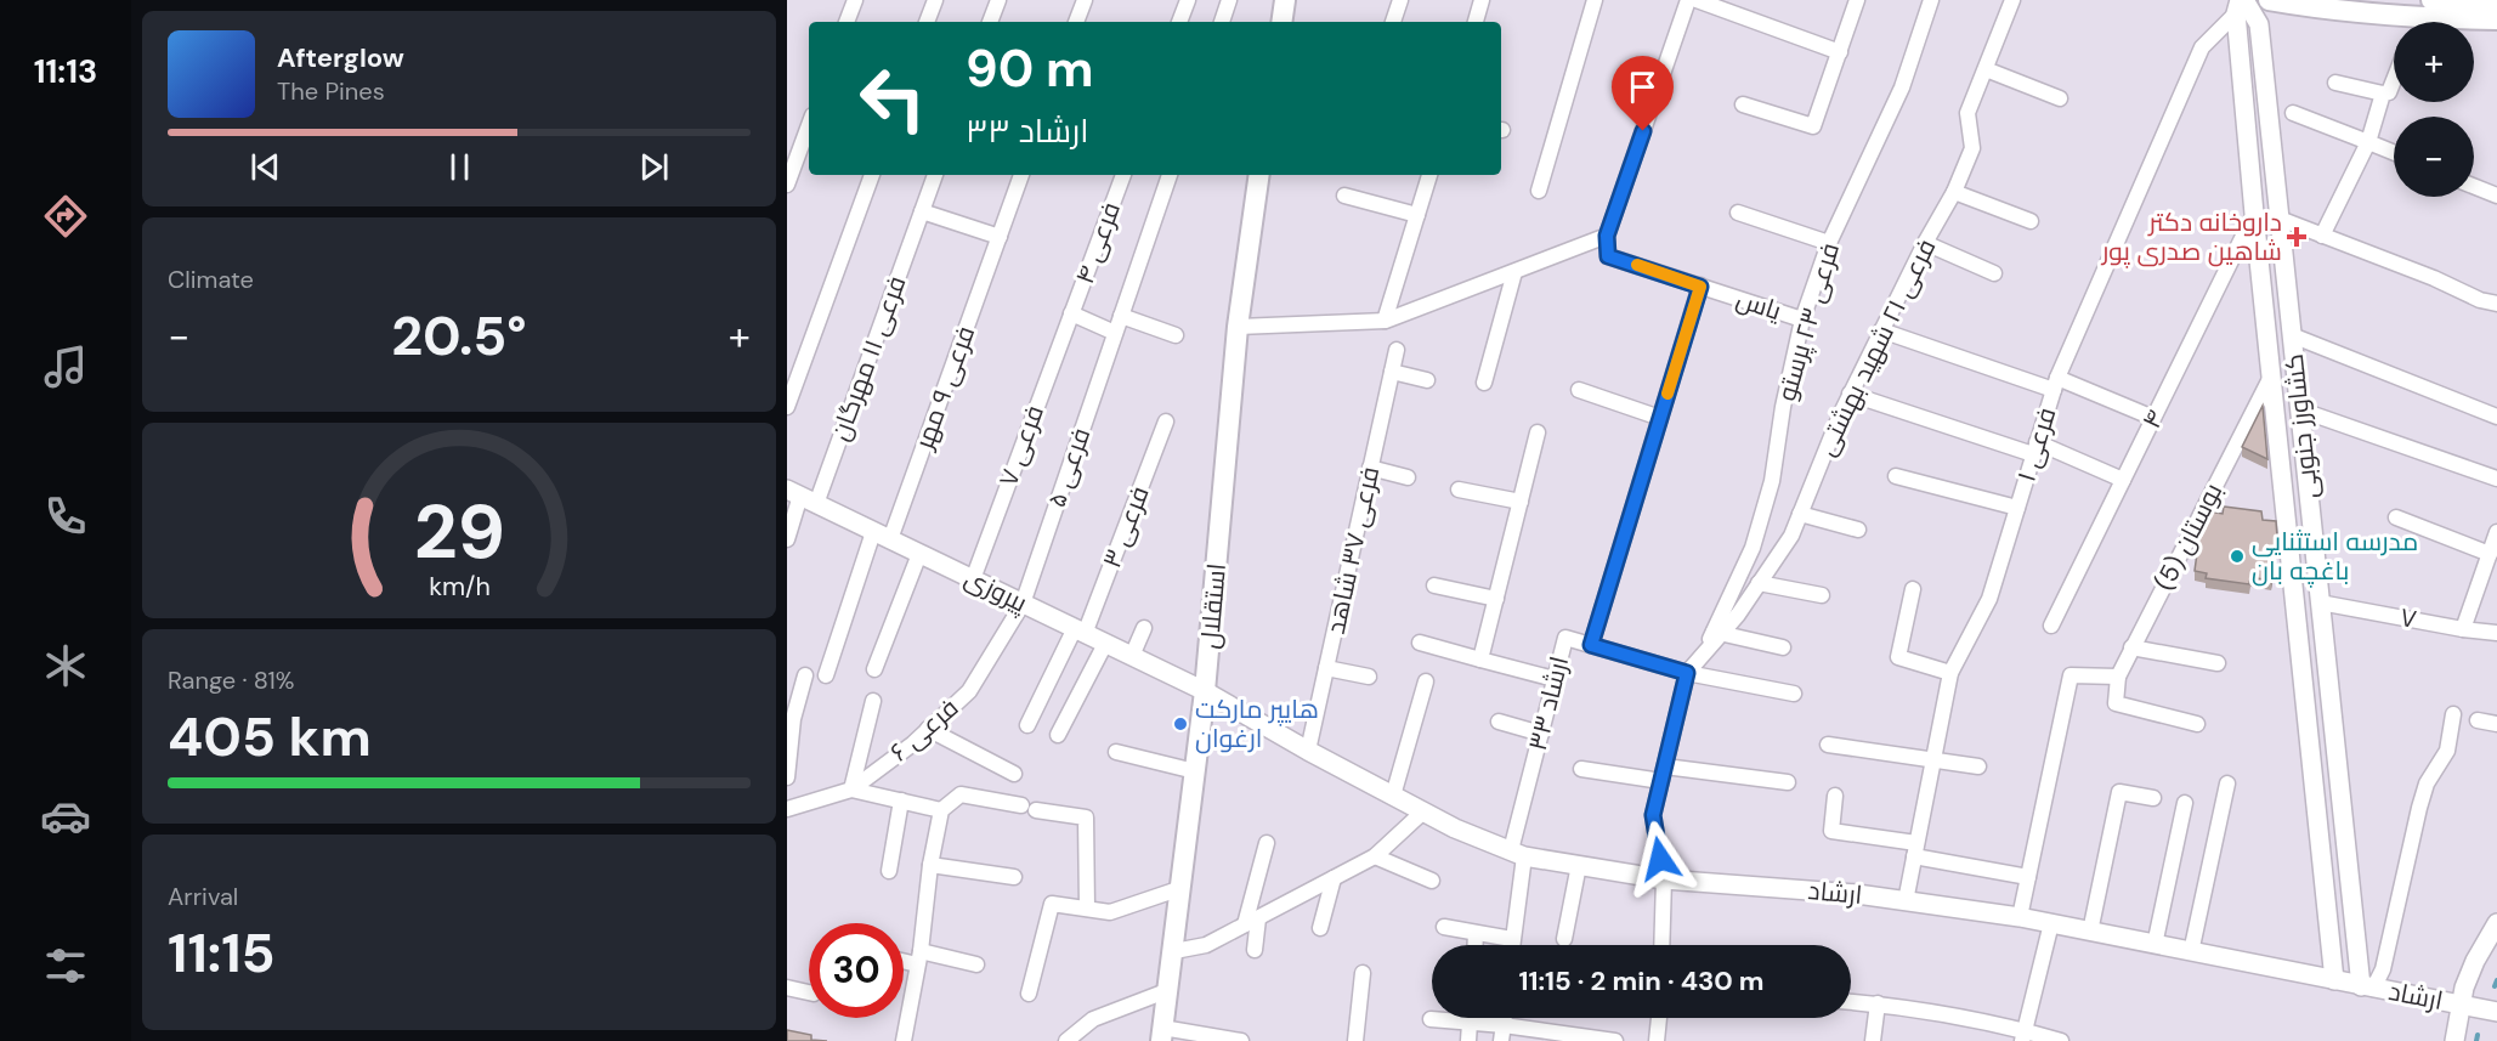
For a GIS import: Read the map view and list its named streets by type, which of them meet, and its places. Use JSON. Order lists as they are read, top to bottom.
{
  "streets": {
    "main road": ["استقلال"],
    "street": [
      "فرعی ۴",
      "یاس",
      "فرعی ۲۳ پرستو",
      "فرعی ۲۱ شهید بهشتی",
      "فرعی ۱۱ مهرگان",
      "فرعی ۹ مهر",
      "۴",
      "کشاورز جنوبی",
      "فرعی ۱",
      "فرعی ۷",
      "فرعی ۵",
      "فرعی ۳",
      "بوستان (5)",
      "فرعی ۳۷ شاهد",
      "پیروزی",
      "۷",
      "ارشاد ۳۳",
      "فرعی ۶",
      "ارشاد"
    ]
  },
  "crossings": [
    ["فرعی ۴", "فرعی ۷"],
    ["یاس", "فرعی ۲۳ پرستو"],
    ["فرعی ۲۳ پرستو", "فرعی ۲۱ شهید بهشتی"],
    ["فرعی ۲۱ شهید بهشتی", "ارشاد ۳۳"],
    ["فرعی ۱۱ مهرگان", "پیروزی"],
    ["فرعی ۹ مهر", "پیروزی"],
    ["۴", "کشاورز جنوبی"],
    ["کشاورز جنوبی", "فرعی ۱"],
    ["کشاورز جنوبی", "بوستان (5)"],
    ["کشاورز جنوبی", "۷"],
    ["کشاورز جنوبی", "ارشاد"],
    ["فرعی ۱", "ارشاد"],
    ["فرعی ۷", "پیروزی"],
    ["فرعی ۵", "پیروزی"],
    ["فرعی ۵", "فرعی ۶"],
    ["فرعی ۳", "پیروزی"],
    ["فرعی ۳۷ شاهد", "ارشاد"],
    ["پیروزی", "استقلال"],
    ["پیروزی", "فرعی ۶"],
    ["پیروزی", "ارشاد"],
    ["استقلال", "ارشاد"],
    ["ارشاد ۳۳", "ارشاد"]
  ],
  "places": {
    "health": ["داروخانه دکتر شاهین صدری پور"],
    "other": ["مدرسه استثنایی باغچه بان", "هایپر مارکت ارغوان"]
  },
  "page": {
    "tabs": "11:13",
    "map_buttons": ["+", "−"],
    "turn": ["90 m", "ارشاد ۳۳"],
    "song": ["Afterglow", "The Pines"],
    "tile": [
      "Climate",
      ["Range · 81%", "405 km"],
      ["Arrival", "11:15"]
    ],
    "heat": ["−", "20.5°", "+"],
    "limit": "30",
    "trip": "11:15 · 2 min · 430 m",
    "gauge": ["29", "km/h"]
  }
}
